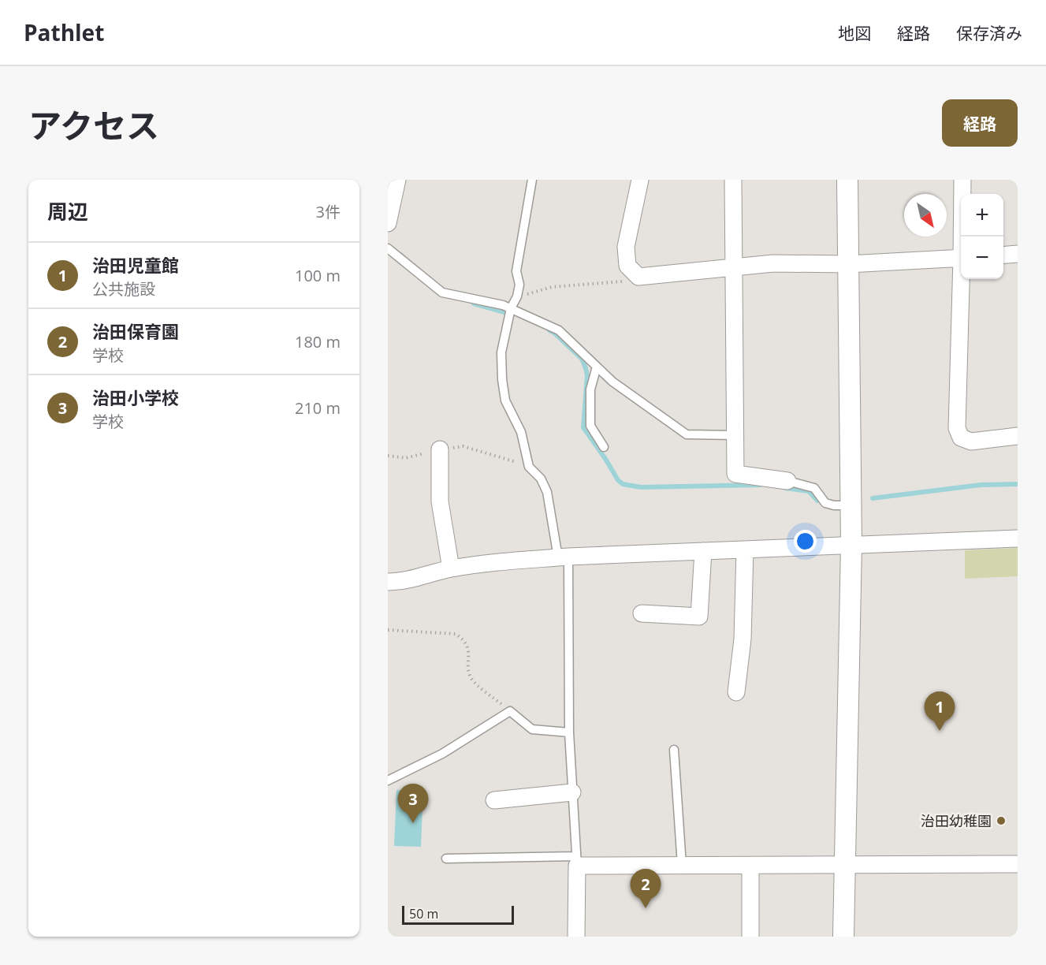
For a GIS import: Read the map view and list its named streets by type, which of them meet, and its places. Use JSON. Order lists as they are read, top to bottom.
{
  "places": ["治田幼稚園"],
  "scale_bar": "50 m",
  "north": "bottom right",
  "page": {
    "header": "Pathlet",
    "nav": ["地図", "経路", "保存済み"],
    "title": "アクセス",
    "buttons": "経路",
    "heading": ["周辺", "3件"],
    "map_buttons": ["+", "−"],
    "list": [
      {
        "mark": "1",
        "name": "治田児童館",
        "note": "公共施設",
        "value": "100 m"
      },
      {
        "mark": "2",
        "name": "治田保育園",
        "note": "学校",
        "value": "180 m"
      },
      {
        "mark": "3",
        "name": "治田小学校",
        "note": "学校",
        "value": "210 m"
      }
    ],
    "pins": ["1", "3", "2"],
    "scale": "50 m"
  }
}
